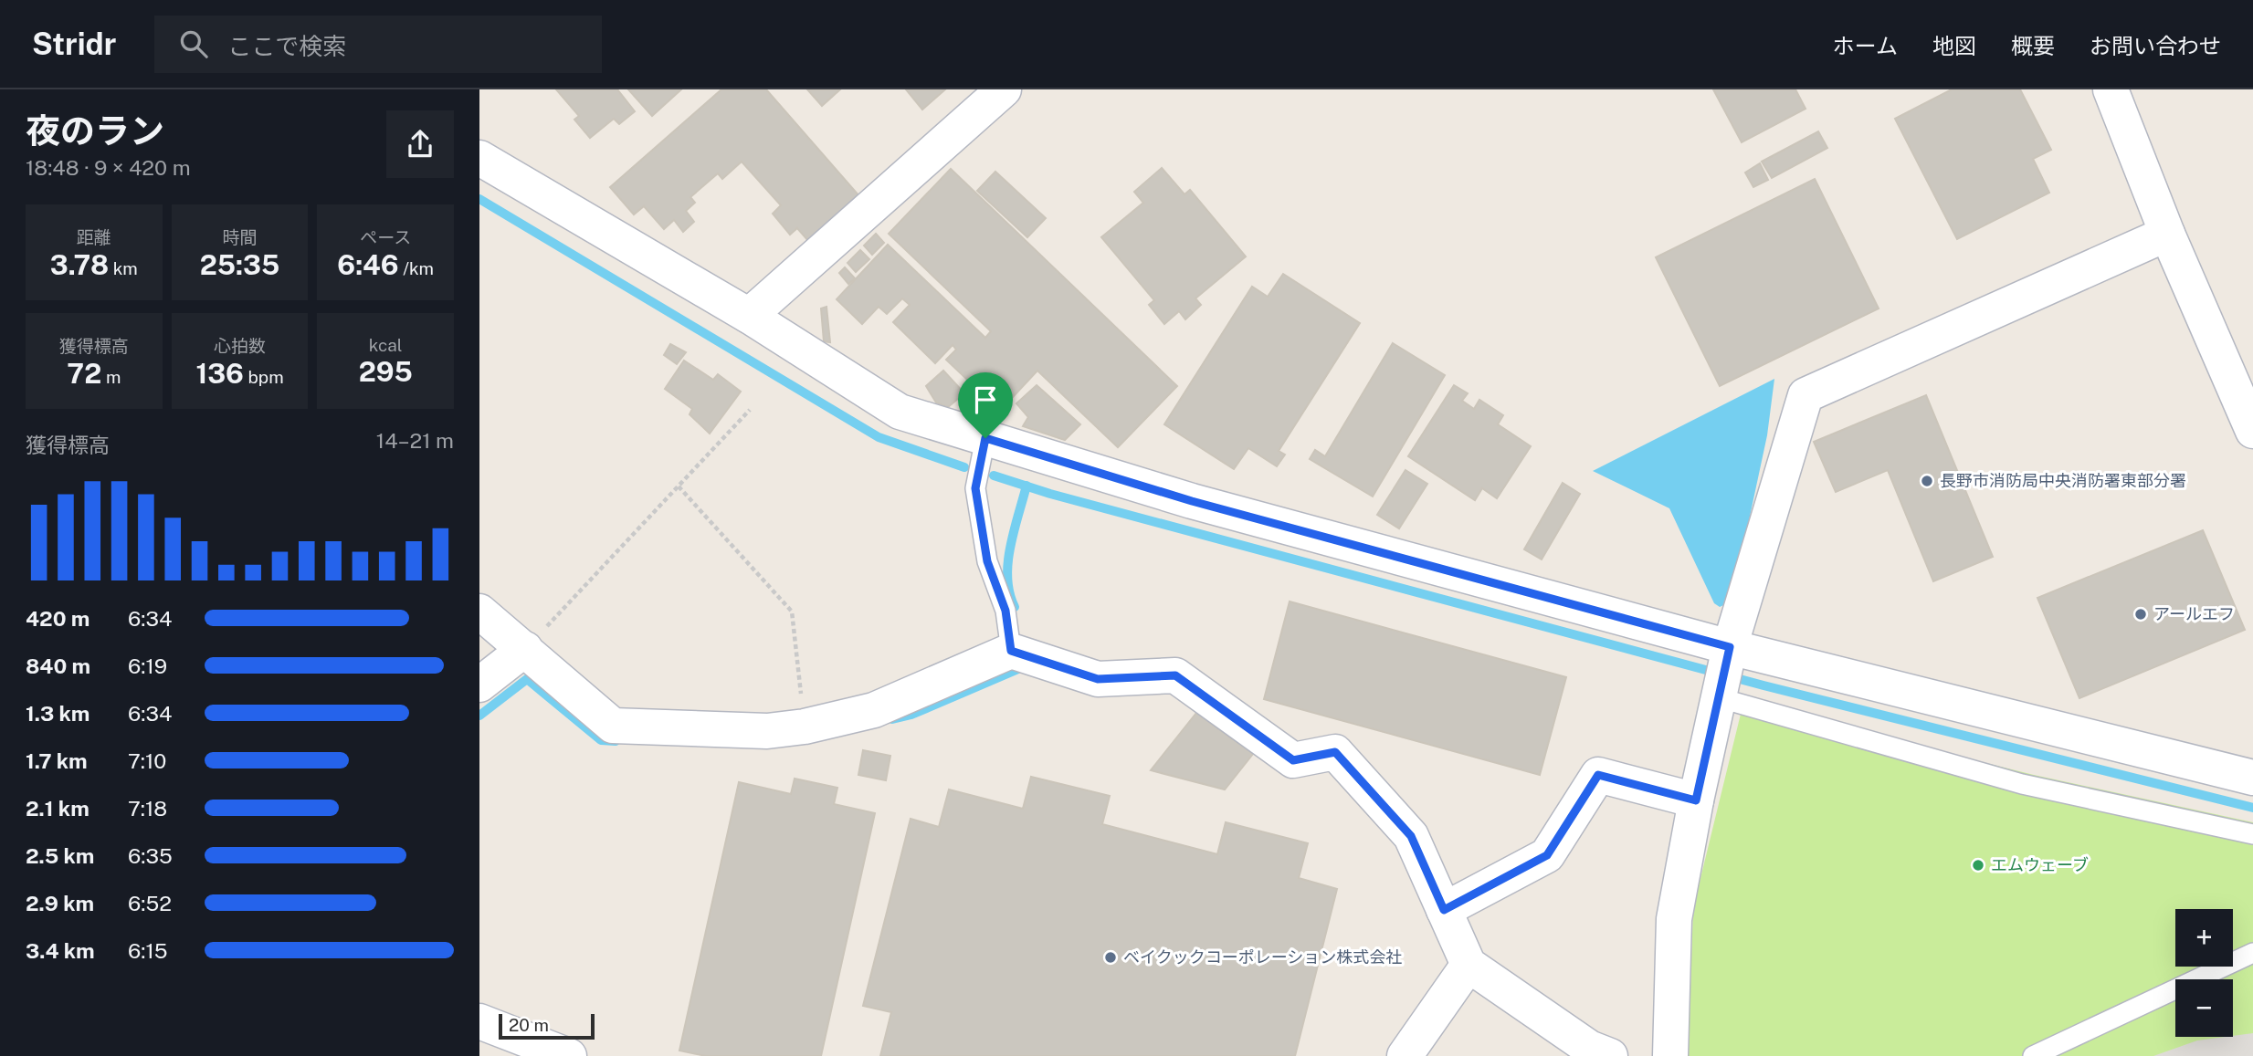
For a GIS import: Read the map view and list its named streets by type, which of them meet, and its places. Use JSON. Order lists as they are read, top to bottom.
{
  "places": [
    "長野市消防局中央消防署東部分署",
    "アールエフ",
    "エムウェーブ",
    "ベイクックコーポレーション株式会社"
  ],
  "scale_bar": "20 m",
  "page": {
    "header": "Stridr",
    "search": "ここで検索",
    "nav": [
      "ホーム",
      "地図",
      "概要",
      "お問い合わせ"
    ],
    "heading": ["夜のラン", "18:48 · 9 × 420 m"],
    "stats": [
      ["距離", "3.78 km"],
      ["時間", "25:35"],
      ["ペース", "6:46 /km"],
      ["獲得標高", "72 m"],
      ["心拍数", "136 bpm"],
      ["kcal", "295"]
    ],
    "chart": ["獲得標高", "14–21 m"],
    "list": [
      {
        "name": "420 m",
        "note": "6:34"
      },
      {
        "name": "840 m",
        "note": "6:19"
      },
      {
        "name": "1.3 km",
        "note": "6:34"
      },
      {
        "name": "1.7 km",
        "note": "7:10"
      },
      {
        "name": "2.1 km",
        "note": "7:18"
      },
      {
        "name": "2.5 km",
        "note": "6:35"
      },
      {
        "name": "2.9 km",
        "note": "6:52"
      },
      {
        "name": "3.4 km",
        "note": "6:15"
      }
    ],
    "map_buttons": ["+", "−"],
    "scale": "20 m"
  }
}
